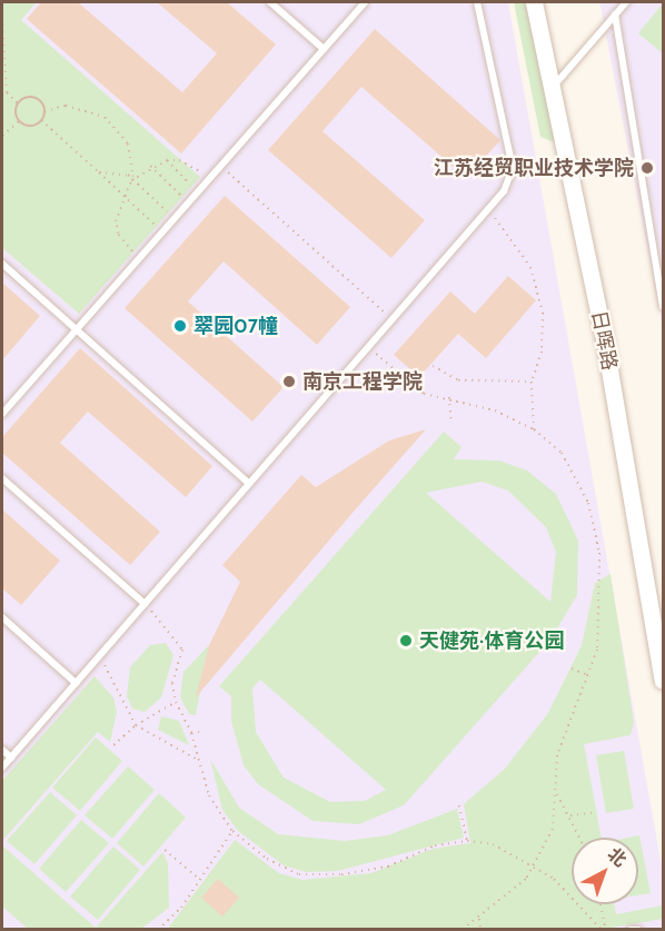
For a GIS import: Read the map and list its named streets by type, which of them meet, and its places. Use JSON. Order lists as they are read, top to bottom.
{
  "streets": {
    "street": ["日晖路"]
  },
  "places": [
    "江苏经贸职业技术学院",
    "翠园07幢",
    "南京工程学院",
    "天健苑·体育公园"
  ],
  "north": "top right"
}
